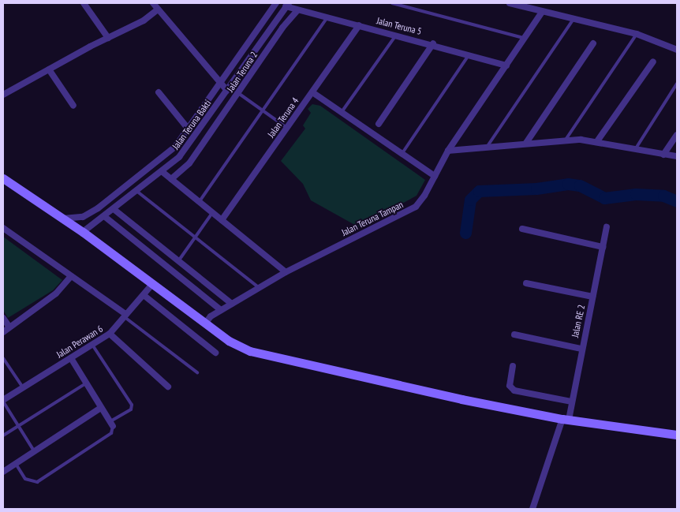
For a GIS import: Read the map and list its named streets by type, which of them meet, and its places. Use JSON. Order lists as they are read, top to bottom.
{
  "streets": {
    "street": [
      "Jalan Teruna 5",
      "Jalan Teruna 2",
      "Jalan Teruna 4",
      "Jalan Teruna Bakti",
      "Jalan Teruna Tampan",
      "Jalan RE 2",
      "Jalan Perawan 6"
    ]
  },
  "crossings": [
    ["Jalan Teruna 5", "Jalan Teruna 2"],
    ["Jalan Teruna 5", "Jalan Teruna 4"],
    ["Jalan Teruna 5", "Jalan Teruna Bakti"],
    ["Jalan Teruna 5", "Jalan Teruna Tampan"]
  ]
}
